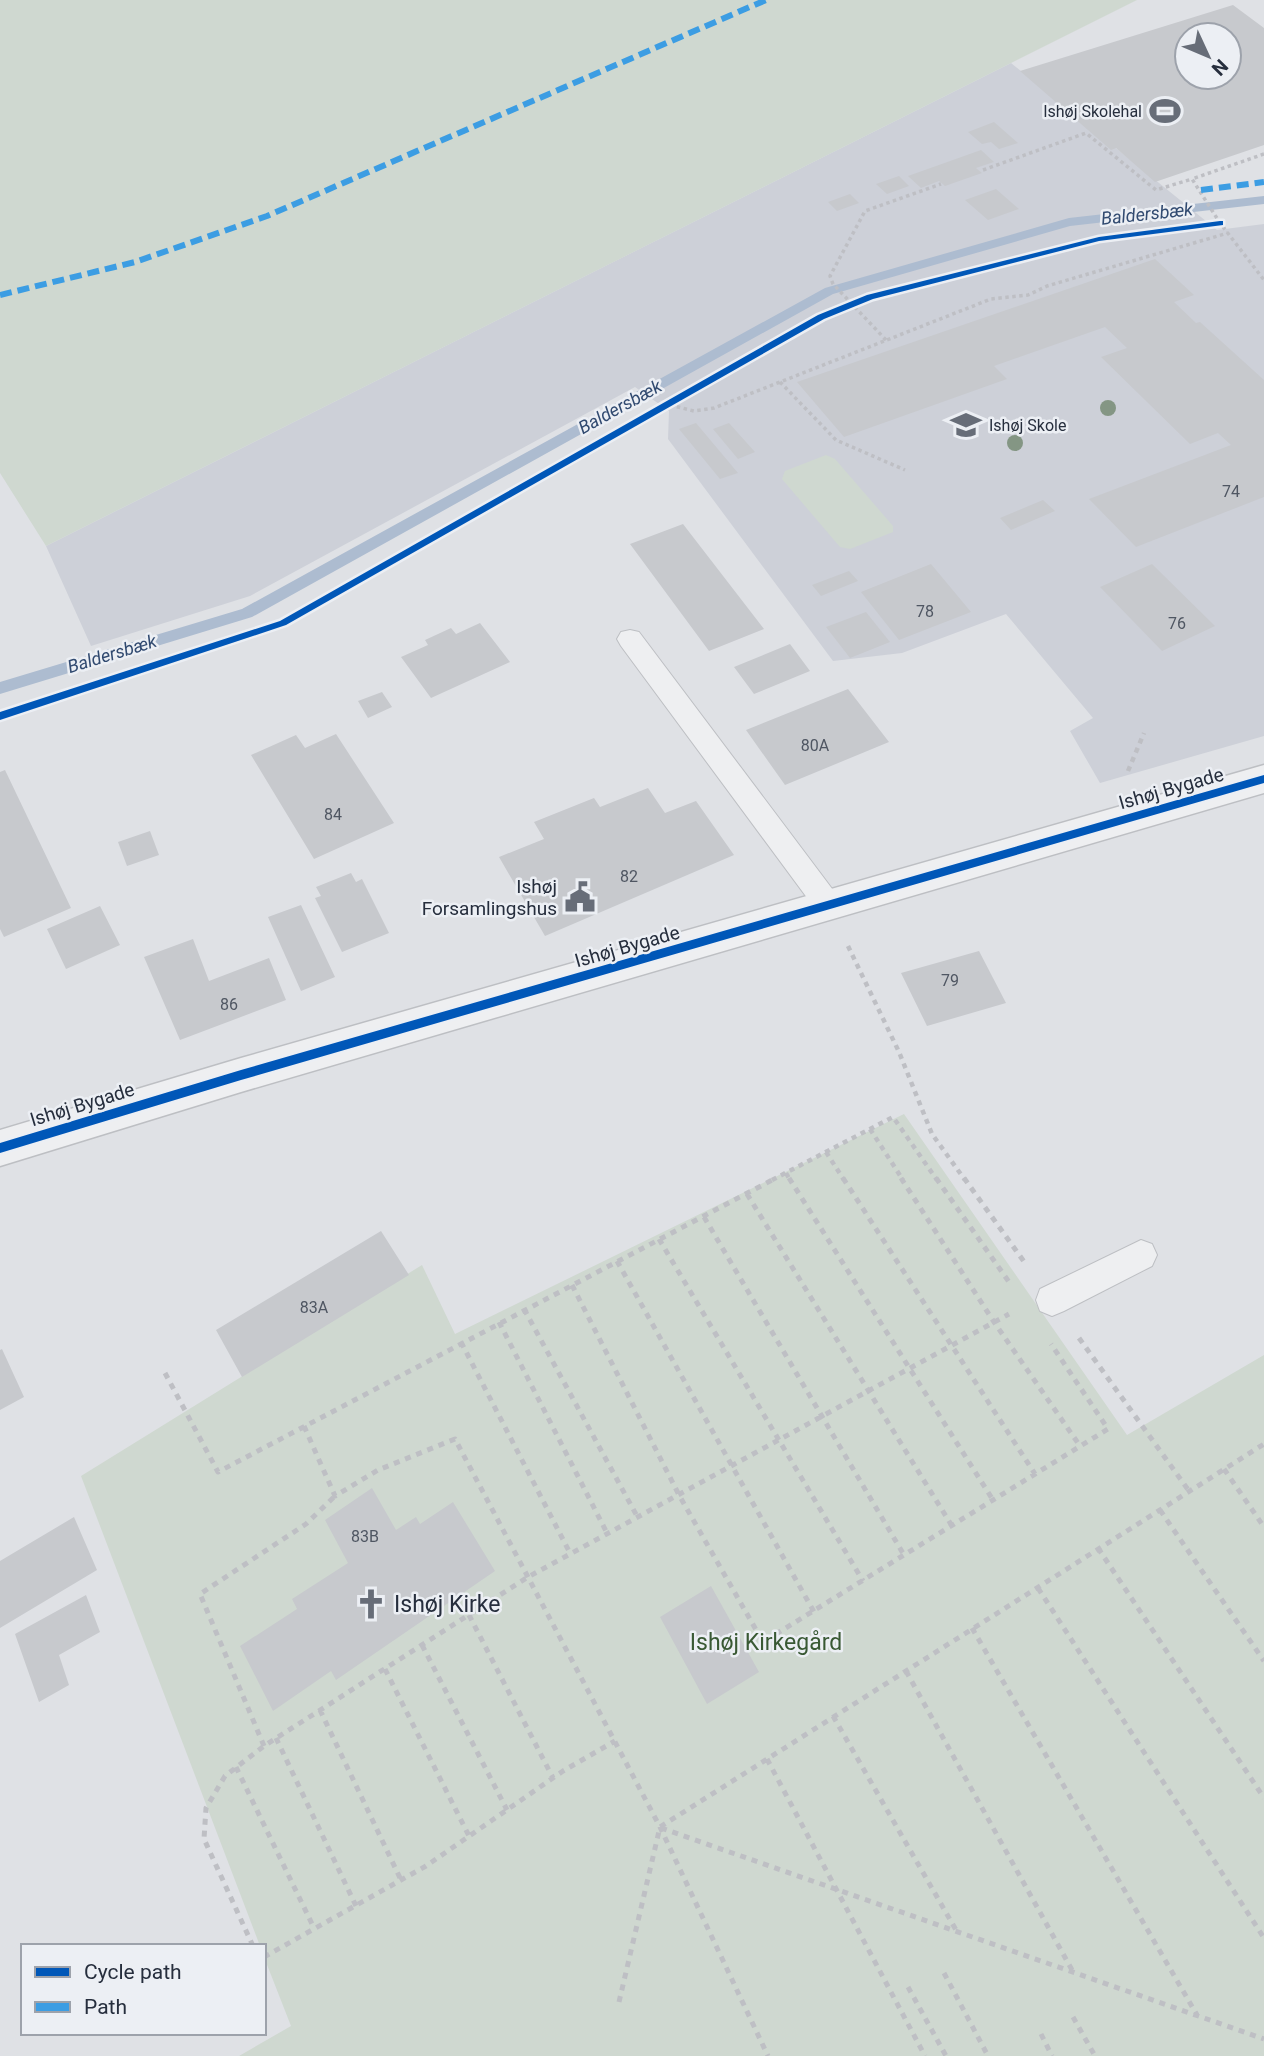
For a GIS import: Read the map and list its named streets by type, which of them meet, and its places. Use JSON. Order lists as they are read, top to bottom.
{
  "streets": {
    "street": ["Ishøj Bygade"]
  },
  "water": ["Baldersbæk"],
  "parks": ["Ishøj Kirkegård"],
  "places": {
    "sports": ["Ishøj Skolehal"],
    "school or university": ["Ishøj Skole"],
    "public building": ["Ishøj Forsamlingshus"],
    "church": ["Ishøj Kirke"]
  },
  "house_numbers": [
    "74",
    "78",
    "76",
    "80A",
    "84",
    "82",
    "79",
    "86",
    "83A",
    "83B"
  ],
  "legend": ["Cycle path", "Path"],
  "north": "bottom right"
}
